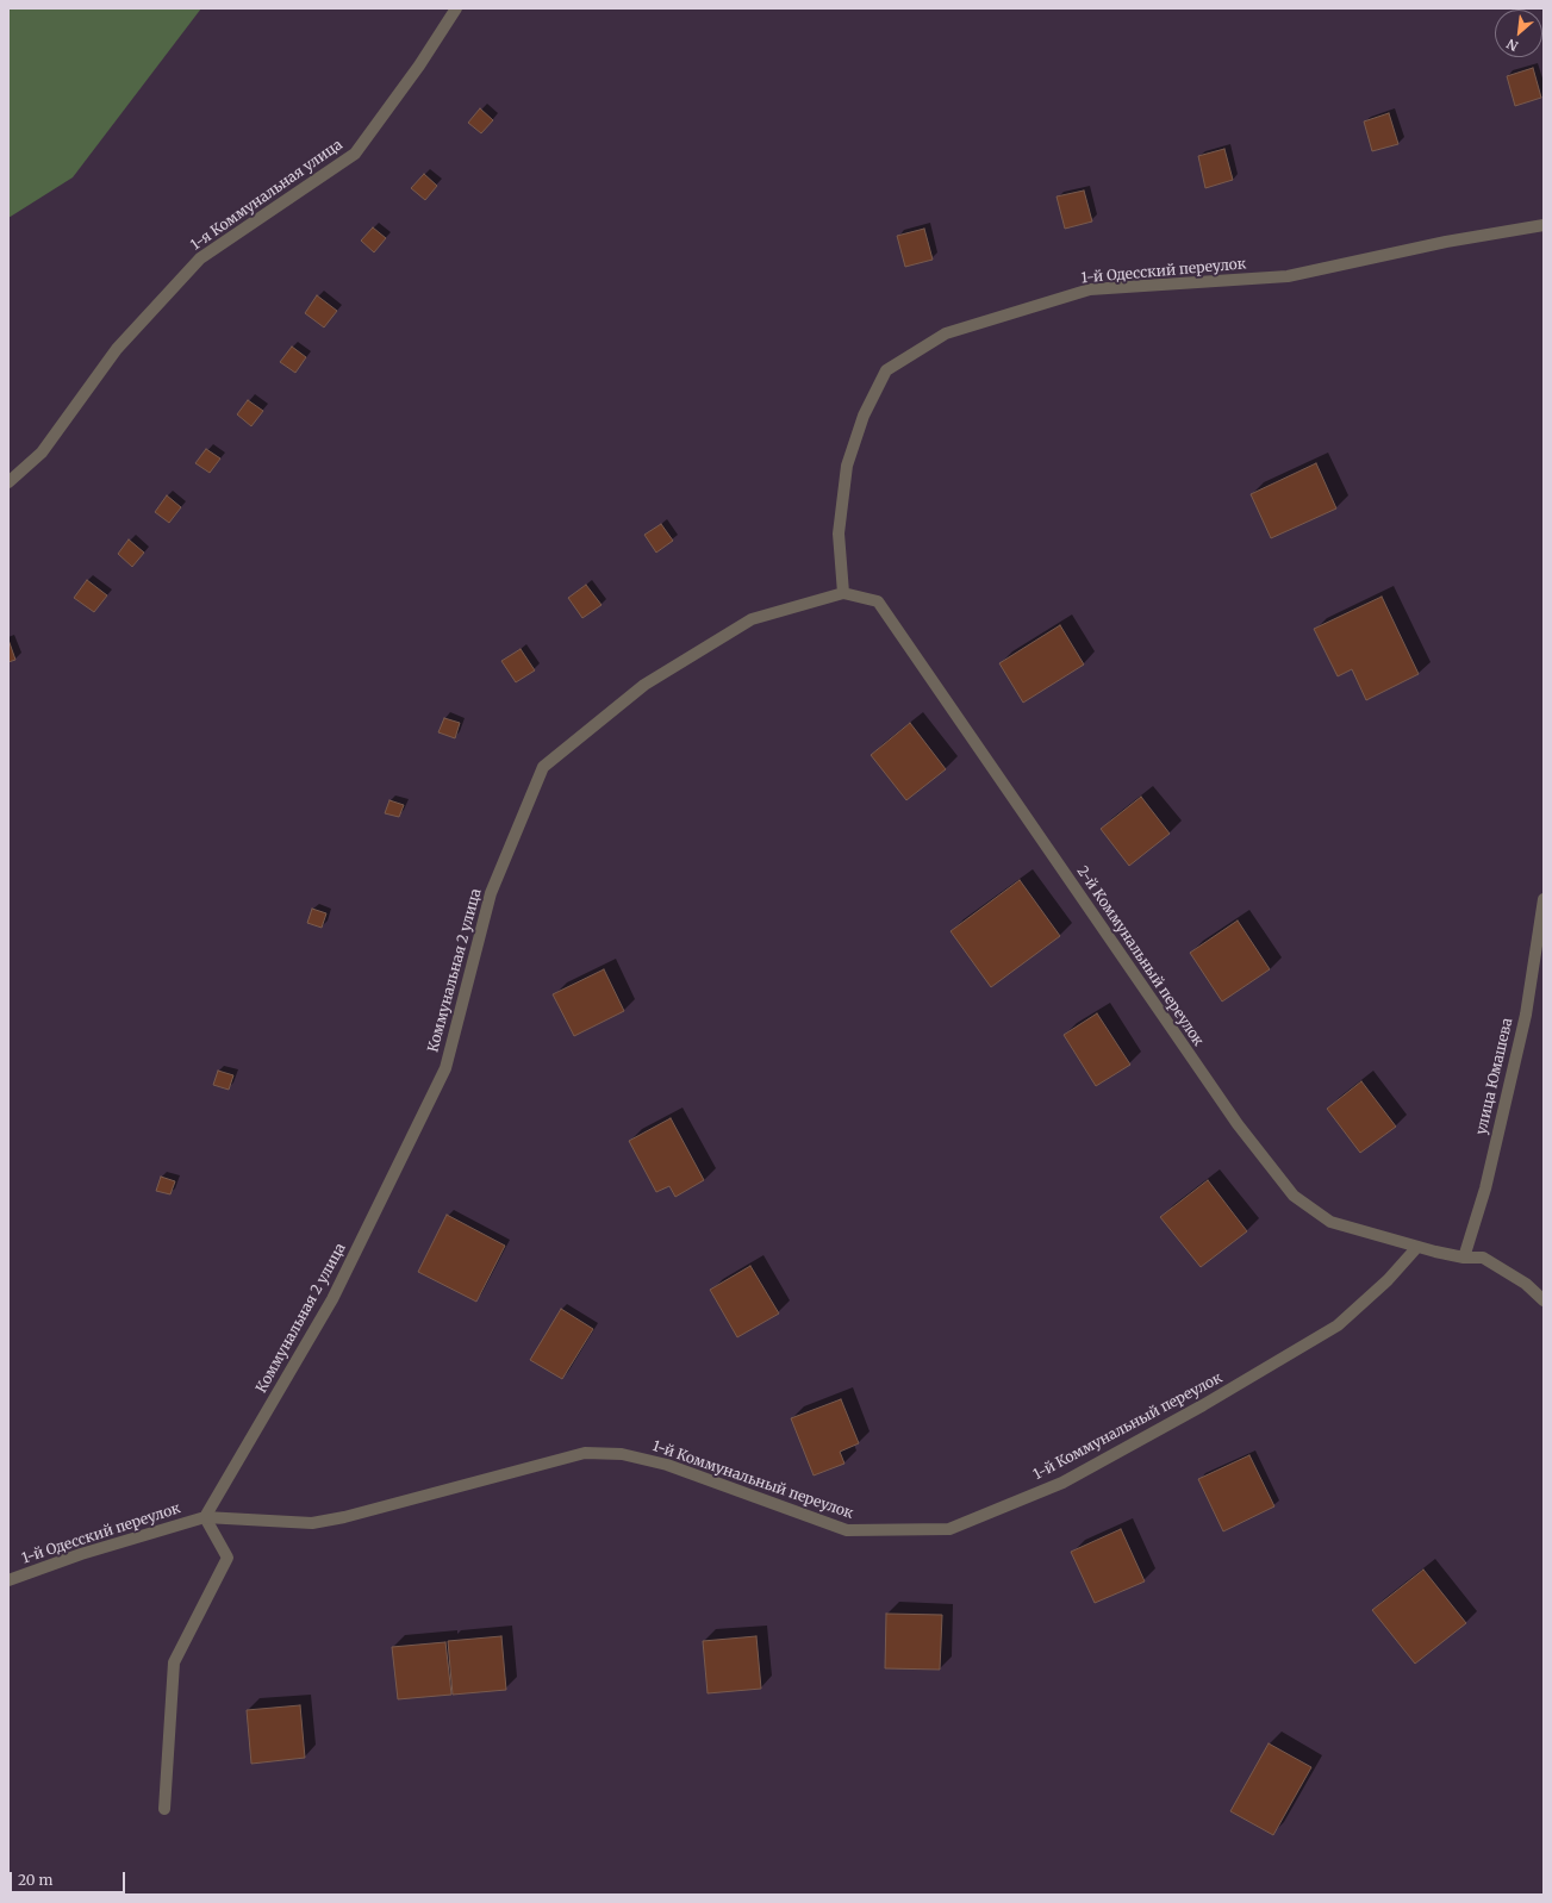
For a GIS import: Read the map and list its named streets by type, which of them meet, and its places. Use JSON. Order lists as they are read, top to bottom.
{
  "streets": {
    "street": [
      "1-я Коммунальная улица",
      "1-й Одесский переулок",
      "2-й Коммунальный переулок",
      "Коммунальная 2 улица",
      "улица Юмашева",
      "1-й Коммунальный переулок"
    ]
  },
  "crossings": [
    ["1-й Одесский переулок", "2-й Коммунальный переулок"],
    ["1-й Одесский переулок", "Коммунальная 2 улица"],
    ["1-й Одесский переулок", "1-й Коммунальный переулок"],
    ["2-й Коммунальный переулок", "Коммунальная 2 улица"],
    ["2-й Коммунальный переулок", "улица Юмашева"],
    ["2-й Коммунальный переулок", "1-й Коммунальный переулок"],
    ["Коммунальная 2 улица", "1-й Коммунальный переулок"]
  ],
  "scale_bar": "20 m",
  "north": "bottom left"
}
